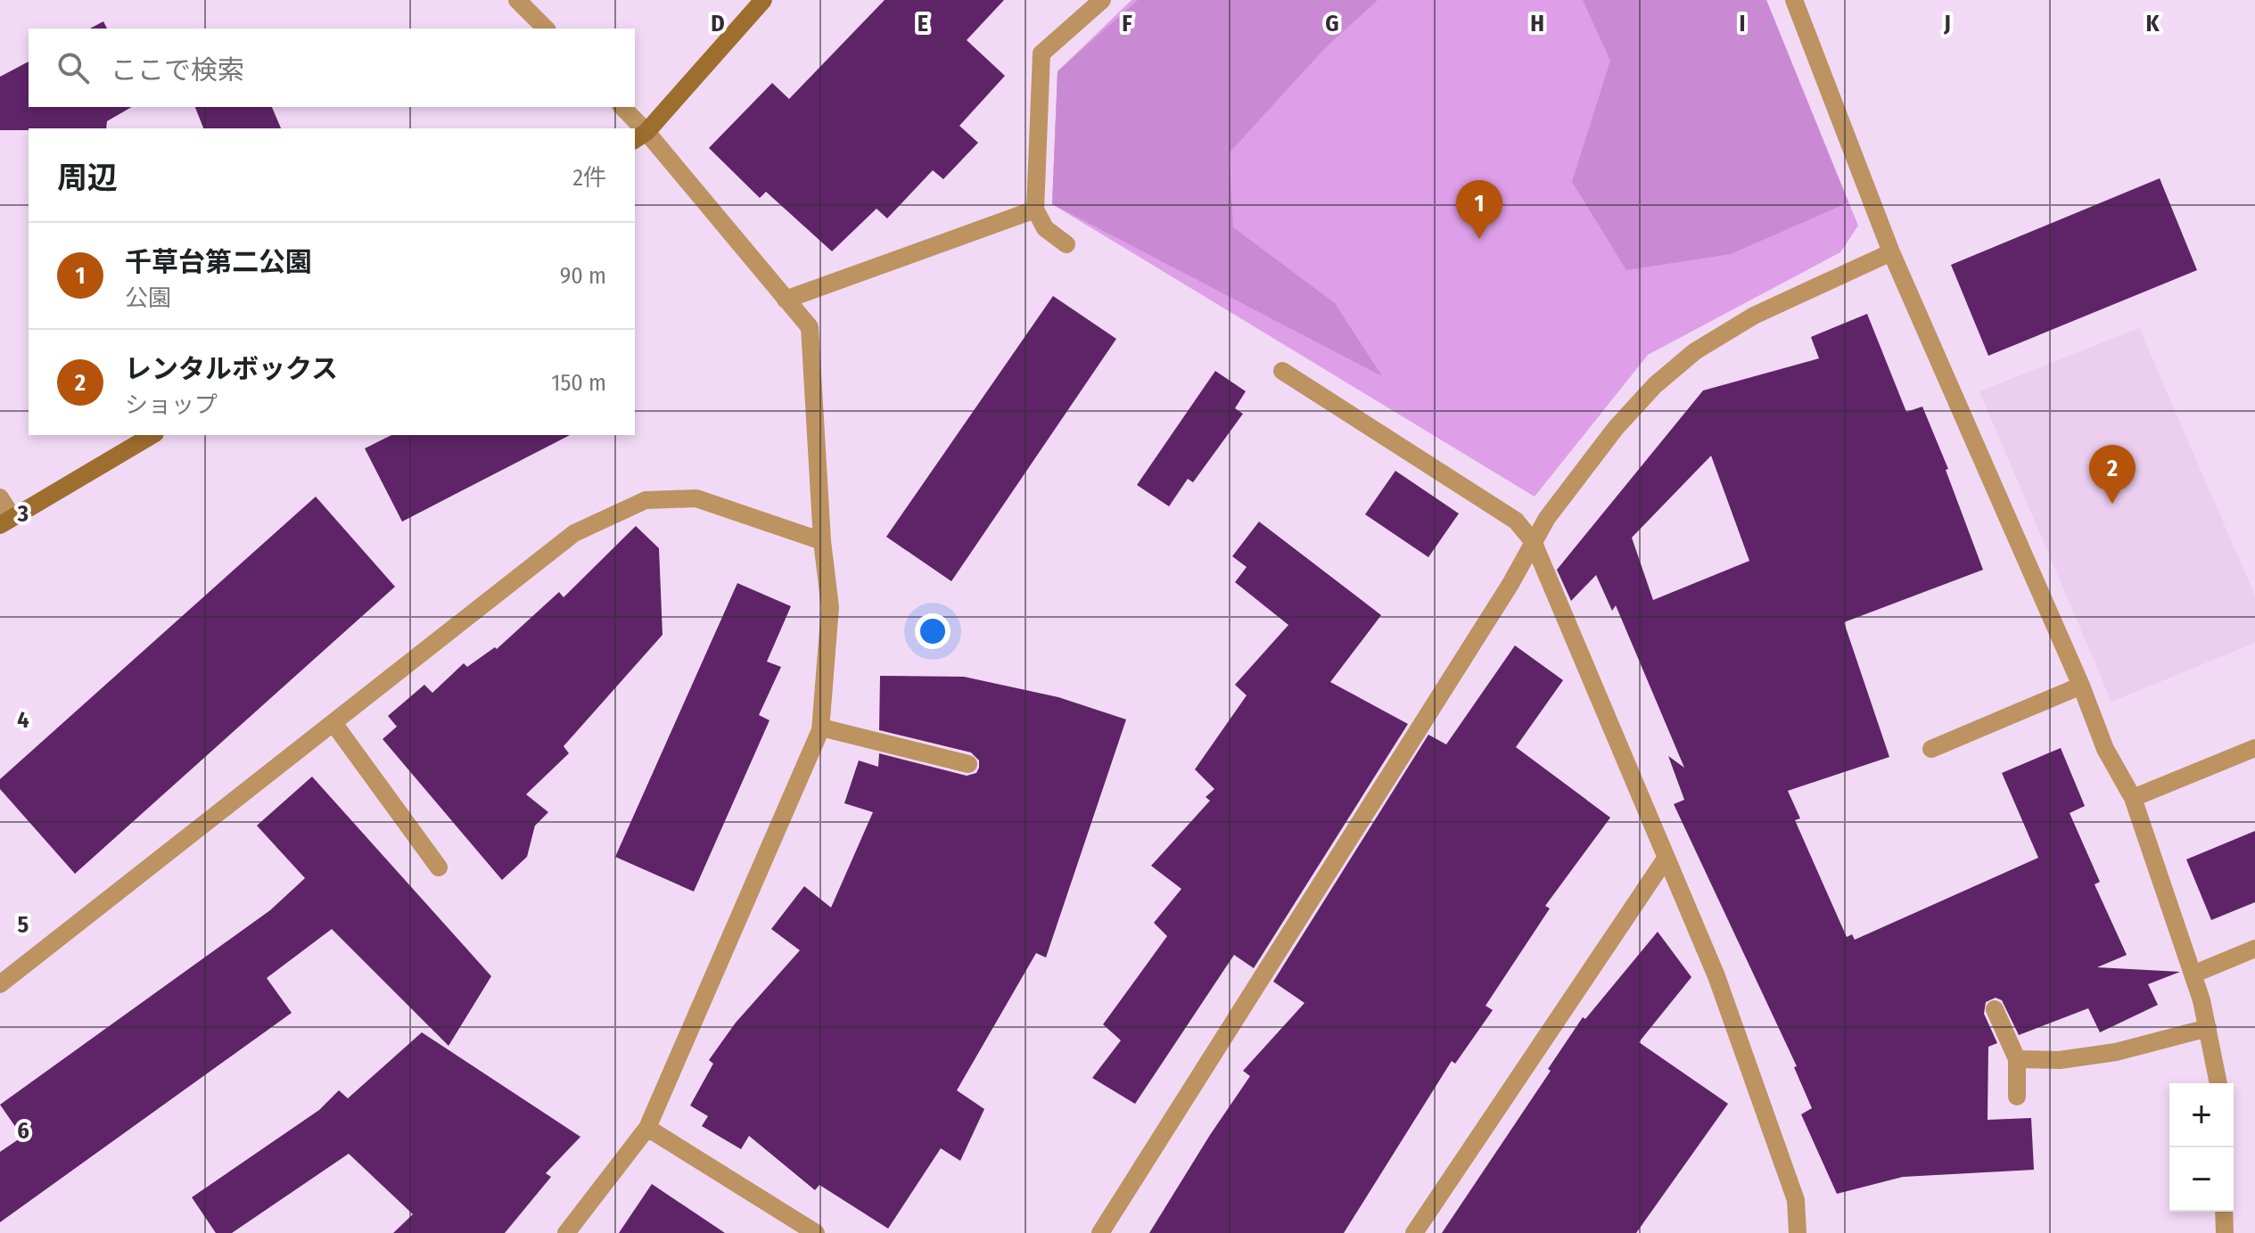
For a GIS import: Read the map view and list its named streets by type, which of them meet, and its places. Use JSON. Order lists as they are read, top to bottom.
{
  "page": {
    "search": "ここで検索",
    "heading": ["周辺", "2件"],
    "pins": ["1", "2"],
    "list": [
      {
        "mark": "1",
        "name": "千草台第二公園",
        "note": "公園",
        "value": "90 m"
      },
      {
        "mark": "2",
        "name": "レンタルボックス",
        "note": "ショップ",
        "value": "150 m"
      }
    ],
    "map_buttons": ["+", "−"]
  },
  "grid": {
    "columns": [
      "D",
      "E",
      "F",
      "G",
      "H",
      "I",
      "J",
      "K"
    ],
    "rows": [
      "3",
      "4",
      "5",
      "6"
    ]
  }
}
